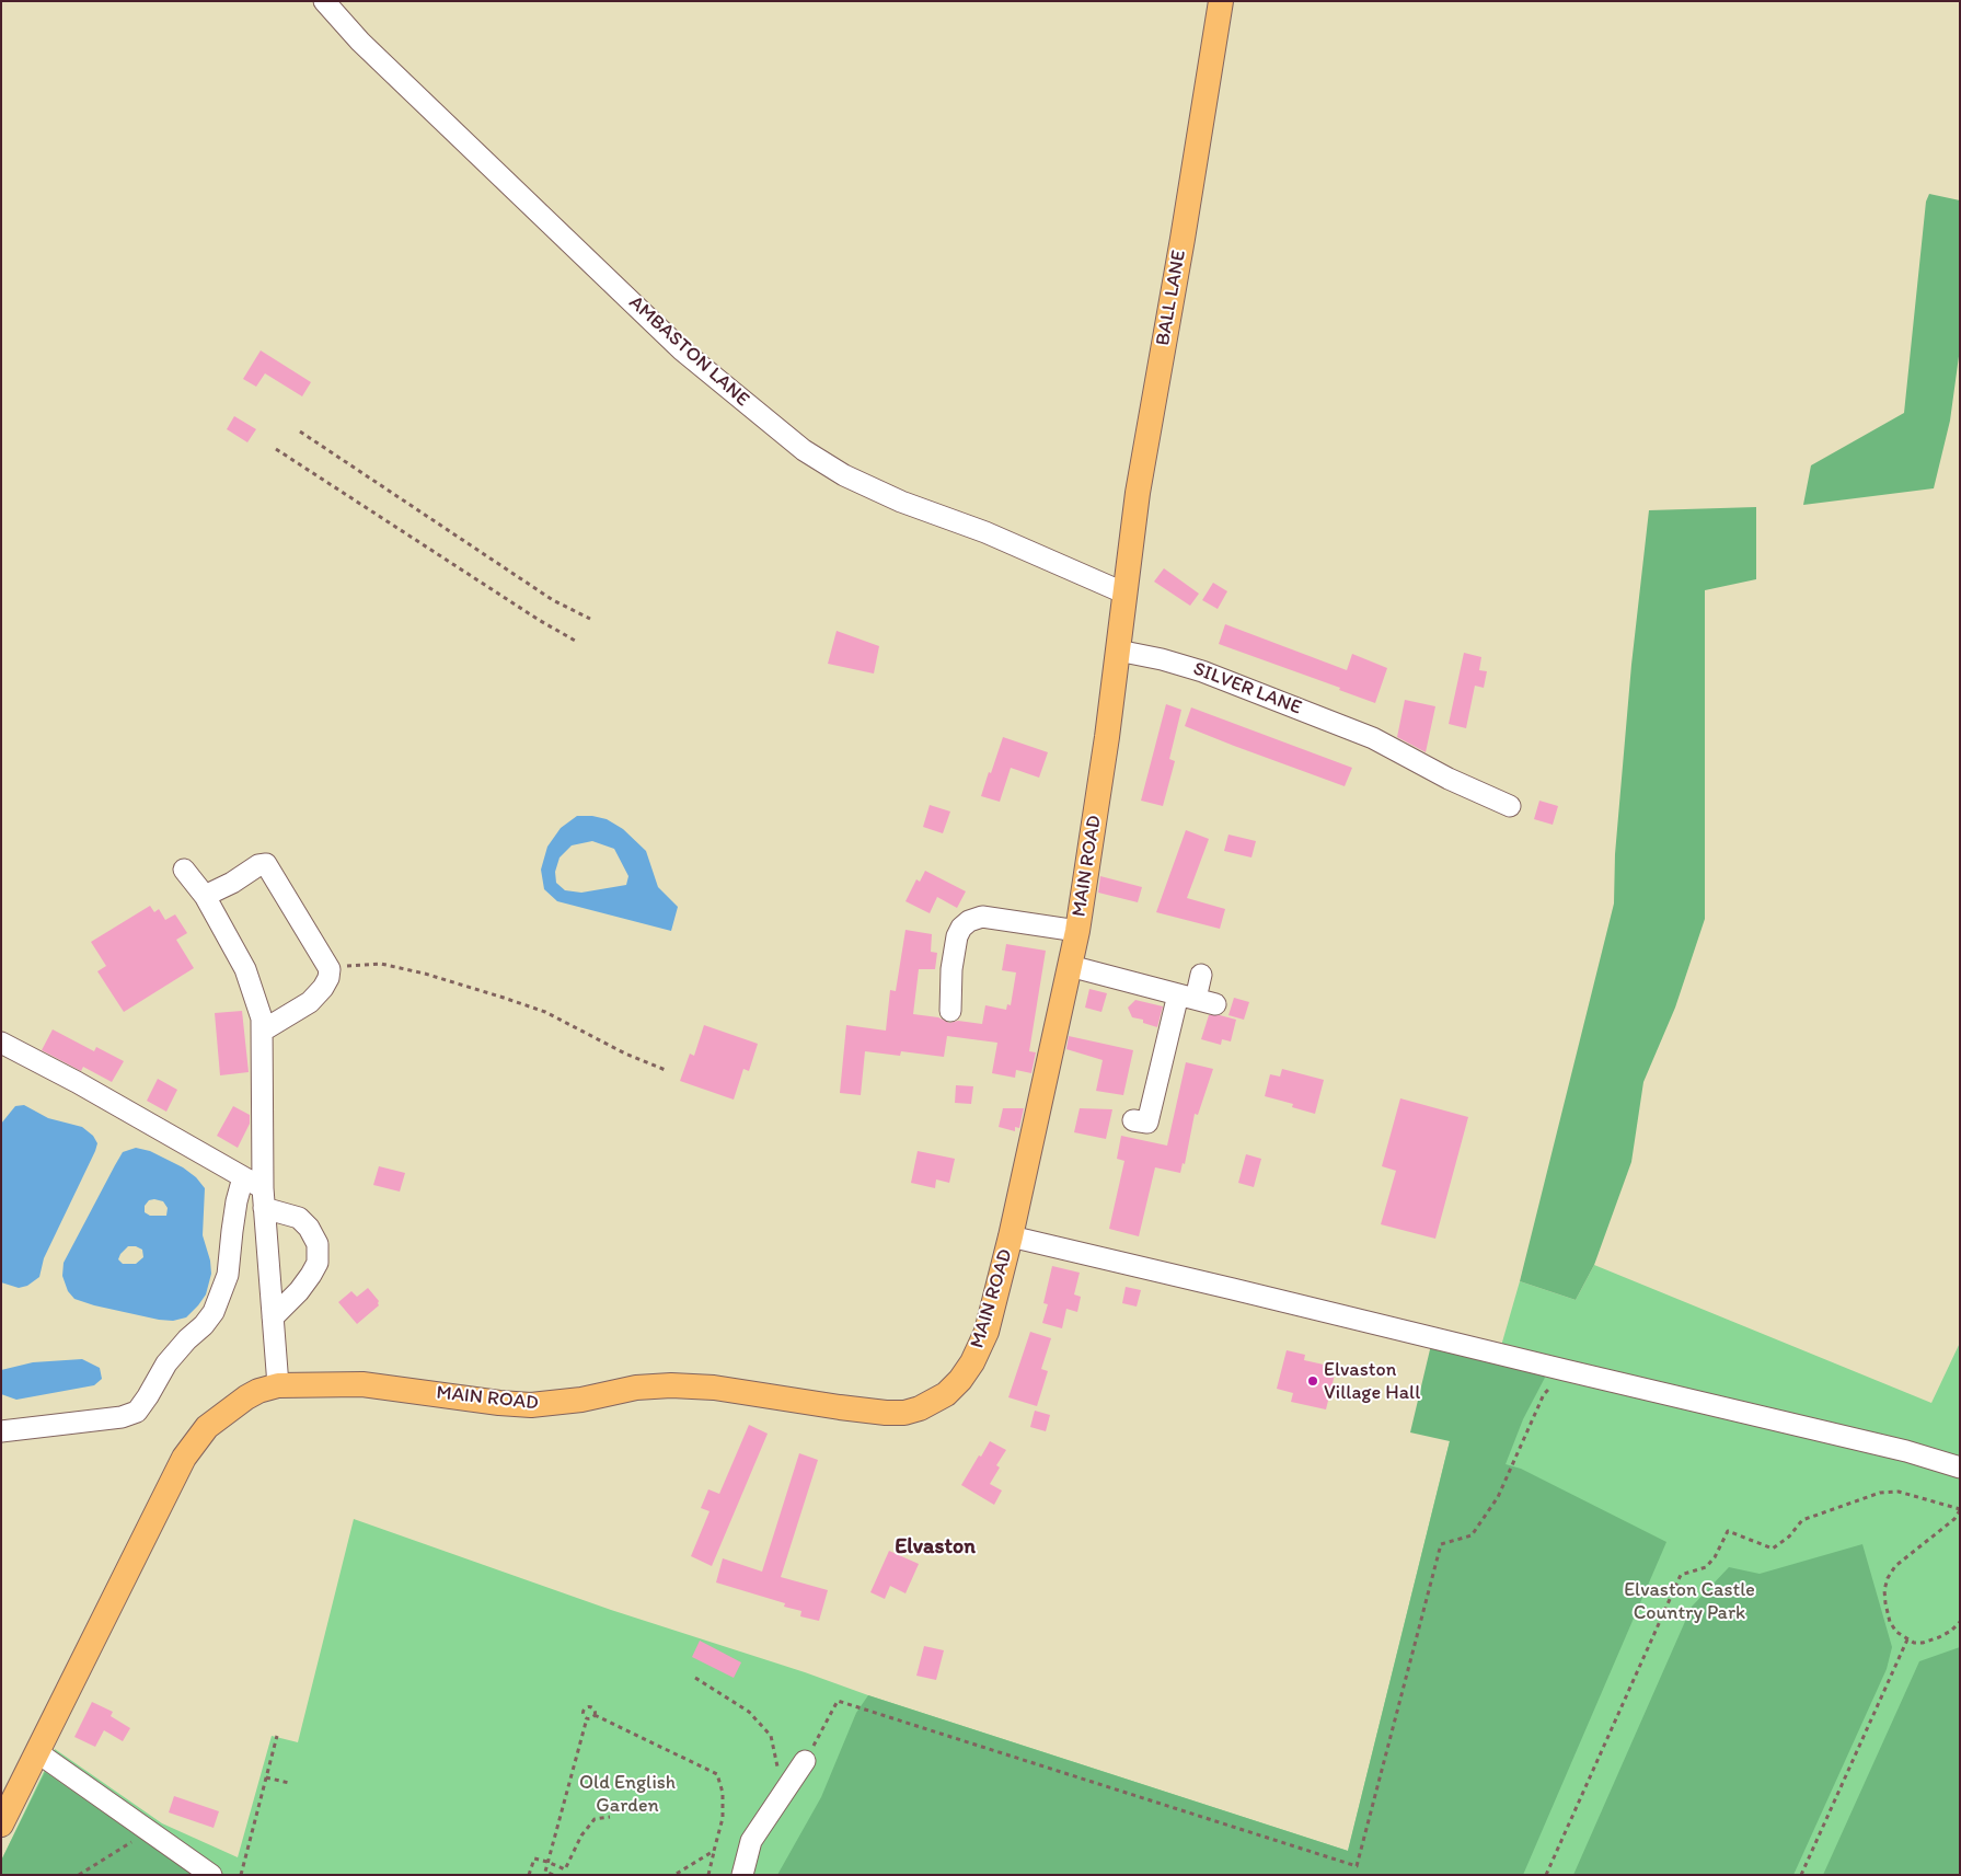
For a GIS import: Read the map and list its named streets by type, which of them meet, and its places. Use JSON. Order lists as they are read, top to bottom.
{
  "streets": {
    "main road": ["BALL LANE", "MAIN ROAD"],
    "street": ["AMBASTON LANE", "SILVER LANE"]
  },
  "crossings": [
    ["BALL LANE", "AMBASTON LANE"],
    ["BALL LANE", "MAIN ROAD"],
    ["AMBASTON LANE", "MAIN ROAD"],
    ["SILVER LANE", "MAIN ROAD"]
  ],
  "districts": ["Elvaston"],
  "parks": ["Elvaston Castle Country Park", "Old English Garden"],
  "places": ["Elvaston Village Hall"]
}
